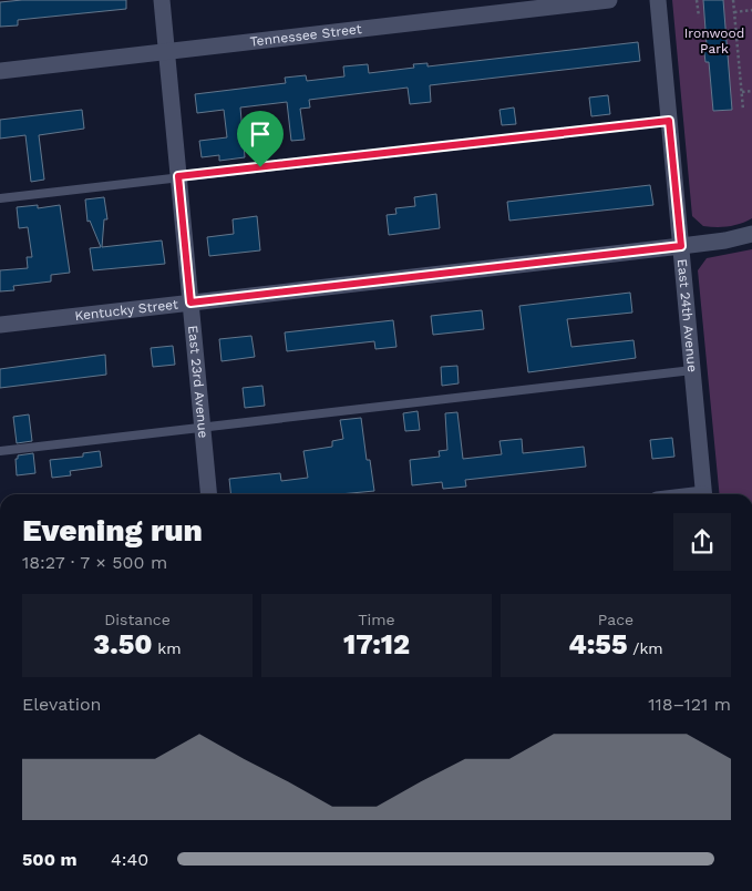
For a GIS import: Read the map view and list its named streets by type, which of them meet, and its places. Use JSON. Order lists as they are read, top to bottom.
{
  "streets": {
    "street": [
      "Tennessee Street",
      "Kentucky Street",
      "East 24th Avenue",
      "East 23rd Avenue"
    ]
  },
  "crossings": [
    ["Tennessee Street", "East 23rd Avenue"],
    ["Kentucky Street", "East 24th Avenue"],
    ["Kentucky Street", "East 23rd Avenue"]
  ],
  "parks": ["Ironwood Park"],
  "page": {
    "heading": ["Evening run", "18:27 · 7 × 500 m"],
    "stats": [
      ["Distance", "3.50 km"],
      ["Time", "17:12"],
      ["Pace", "4:55 /km"]
    ],
    "chart": ["Elevation", "118–121 m"],
    "list": [
      {
        "name": "500 m",
        "note": "4:40"
      }
    ]
  }
}
